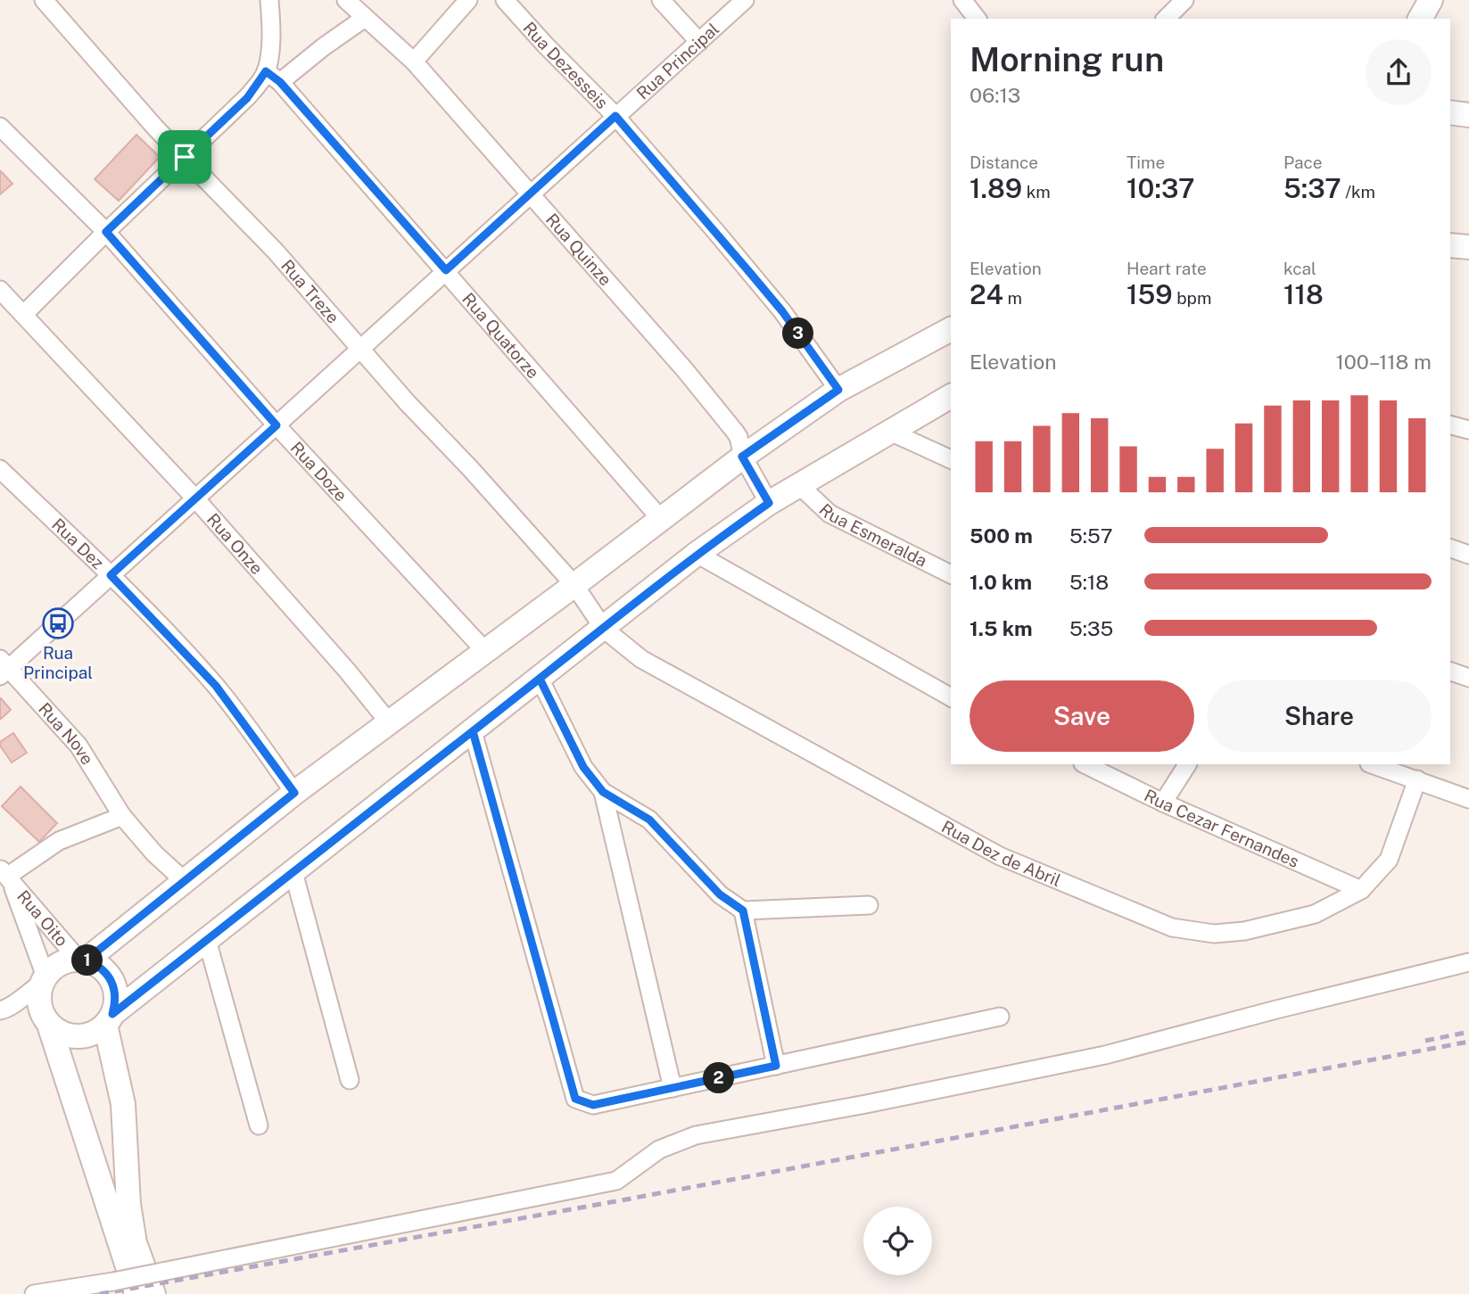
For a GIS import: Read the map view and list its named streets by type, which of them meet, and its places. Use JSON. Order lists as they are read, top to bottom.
{
  "streets": {
    "street": [
      "Rua Principal",
      "Rua Dezesseis",
      "Rua Quinze",
      "Rua Treze",
      "Rua Quatorze",
      "Rua Doze",
      "Rua Esmeralda",
      "Rua Dez",
      "Rua Onze",
      "Rua Nove",
      "Rua Cezar Fernandes",
      "Rua Dez de Abril",
      "Rua Oito"
    ]
  },
  "crossings": [
    ["Rua Principal", "Rua Dezesseis"],
    ["Rua Principal", "Rua Quinze"],
    ["Rua Principal", "Rua Treze"],
    ["Rua Principal", "Rua Quatorze"],
    ["Rua Principal", "Rua Doze"],
    ["Rua Principal", "Rua Dez"],
    ["Rua Principal", "Rua Onze"],
    ["Rua Principal", "Rua Nove"],
    ["Rua Treze", "Rua Dez de Abril"],
    ["Rua Cezar Fernandes", "Rua Dez de Abril"]
  ],
  "places": {
    "bus stop": ["Rua Principal"]
  },
  "page": {
    "heading": ["Morning run", "06:13"],
    "stats": [
      ["Distance", "1.89 km"],
      ["Time", "10:37"],
      ["Pace", "5:37 /km"],
      ["Elevation", "24 m"],
      ["Heart rate", "159 bpm"],
      ["kcal", "118"]
    ],
    "pins": ["3", "1", "2"],
    "chart": ["Elevation", "100–118 m"],
    "list": [
      {
        "name": "500 m",
        "note": "5:57"
      },
      {
        "name": "1.0 km",
        "note": "5:18"
      },
      {
        "name": "1.5 km",
        "note": "5:35"
      }
    ],
    "buttons": ["Save", "Share"]
  }
}
